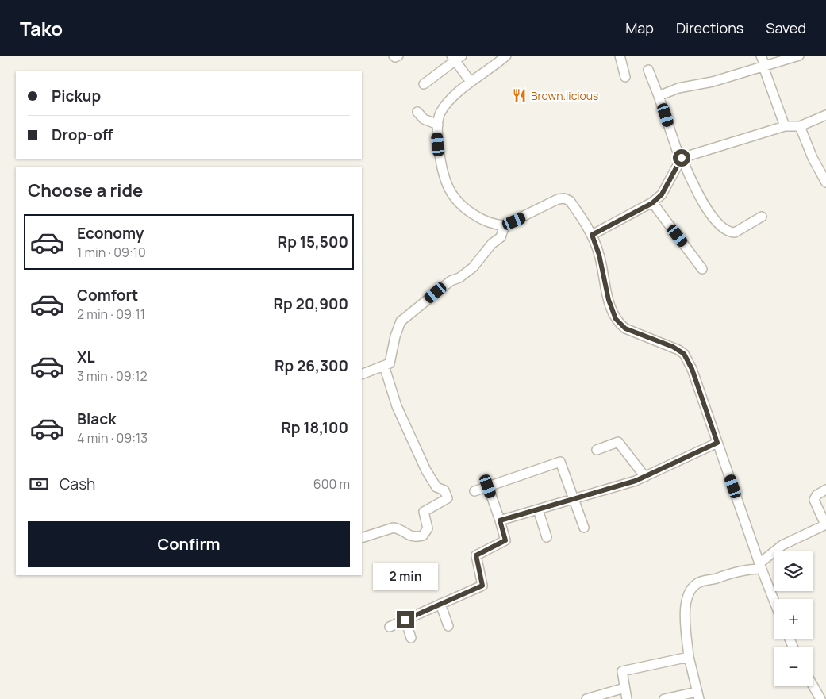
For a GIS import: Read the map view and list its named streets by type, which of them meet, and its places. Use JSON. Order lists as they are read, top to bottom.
{
  "places": {
    "restaurant": ["Brown.licious"]
  },
  "page": {
    "header": "Tako",
    "nav": ["Map", "Directions", "Saved"],
    "banner": ["Pickup", "Drop-off"],
    "heading": "Choose a ride",
    "list": [
      {
        "name": "Economy",
        "note": "1 min · 09:10",
        "value": "Rp 15,500"
      },
      {
        "name": "Comfort",
        "note": "2 min · 09:11",
        "value": "Rp 20,900"
      },
      {
        "name": "XL",
        "note": "3 min · 09:12",
        "value": "Rp 26,300"
      },
      {
        "name": "Black",
        "note": "4 min · 09:13",
        "value": "Rp 18,100"
      }
    ],
    "pay": ["Cash", "600 m"],
    "buttons": "Confirm",
    "map_buttons": ["+", "−"],
    "bubble": "2 min"
  }
}
